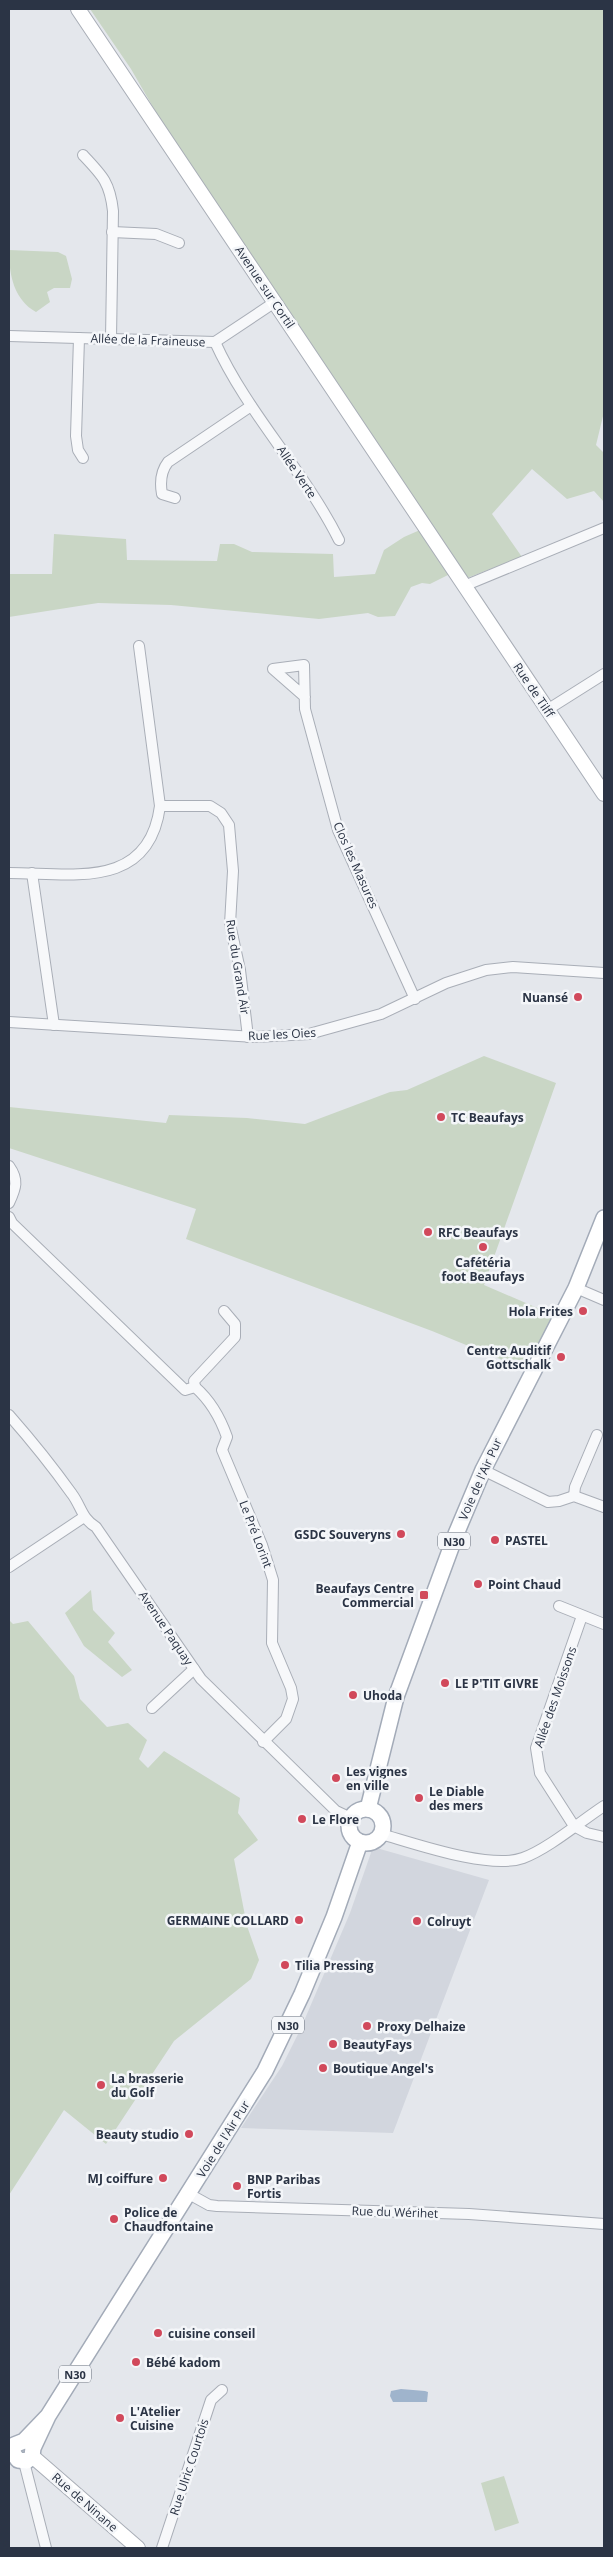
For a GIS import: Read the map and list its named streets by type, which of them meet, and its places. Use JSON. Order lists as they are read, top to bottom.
{
  "streets": {
    "main road": [
      "Avenue sur Cortil",
      "Rue de Tilff",
      "Voie de l'Air Pur",
      "N30",
      "Rue de Ninane"
    ],
    "street": [
      "Allée de la Fraineuse",
      "Allée Verte",
      "Clos les Masures",
      "Rue du Grand Air",
      "Rue les Oies",
      "Le Pré Lorint",
      "Avenue Paquay",
      "Allée des Moissons",
      "Rue du Wérihet",
      "Rue Ulric Courtois"
    ]
  },
  "crossings": [
    ["Avenue sur Cortil", "Allée de la Fraineuse"],
    ["Avenue sur Cortil", "Rue de Tilff"],
    ["Allée de la Fraineuse", "Allée Verte"],
    ["Clos les Masures", "Rue les Oies"],
    ["Rue du Grand Air", "Rue les Oies"],
    ["Voie de l'Air Pur", "Avenue Paquay"],
    ["Voie de l'Air Pur", "Rue du Wérihet"],
    ["Voie de l'Air Pur", "Rue de Ninane"],
    ["Le Pré Lorint", "Avenue Paquay"]
  ],
  "places": {
    "other": [
      "Nuansé",
      "TC Beaufays",
      "RFC Beaufays",
      "Cafétéria foot Beaufays",
      "Hola Frites",
      "Centre Auditif Gottschalk",
      "GSDC Souveryns",
      "PASTEL",
      "Point Chaud",
      "LE P'TIT GIVRE",
      "Uhoda",
      "Les vignes en ville",
      "Le Diable des mers",
      "Le Flore",
      "GERMAINE COLLARD",
      "Colruyt",
      "Tilia Pressing",
      "Proxy Delhaize",
      "BeautyFays",
      "Boutique Angel's",
      "La brasserie du Golf",
      "Beauty studio",
      "MJ coiffure",
      "BNP Paribas Fortis",
      "Police de Chaudfontaine",
      "cuisine conseil",
      "Bébé kadom",
      "L'Atelier Cuisine"
    ],
    "transit": ["Beaufays Centre Commercial"]
  }
}
